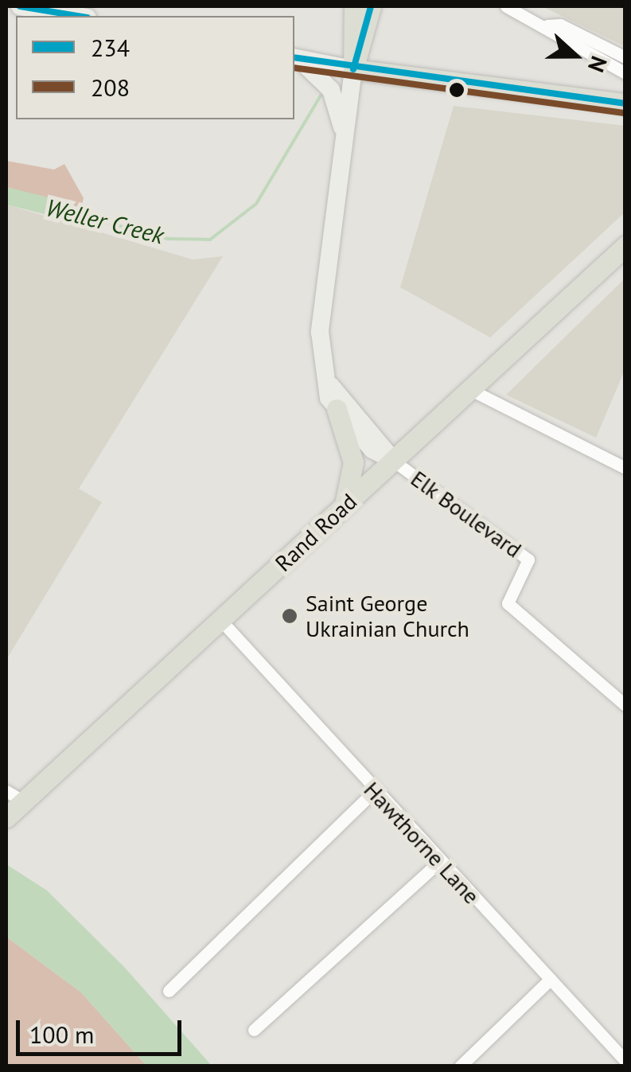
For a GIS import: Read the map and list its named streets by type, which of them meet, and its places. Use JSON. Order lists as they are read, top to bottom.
{
  "streets": {
    "main road": ["Elk Boulevard", "Rand Road"],
    "street": ["Hawthorne Lane"]
  },
  "crossings": [
    ["Elk Boulevard", "Rand Road"],
    ["Rand Road", "Hawthorne Lane"]
  ],
  "water": ["Weller Creek"],
  "places": ["Saint George Ukrainian Church"],
  "lines": ["transit line 234", "transit line 208"],
  "legend": ["234", "208"],
  "scale_bar": "100 m",
  "north": "right"
}
